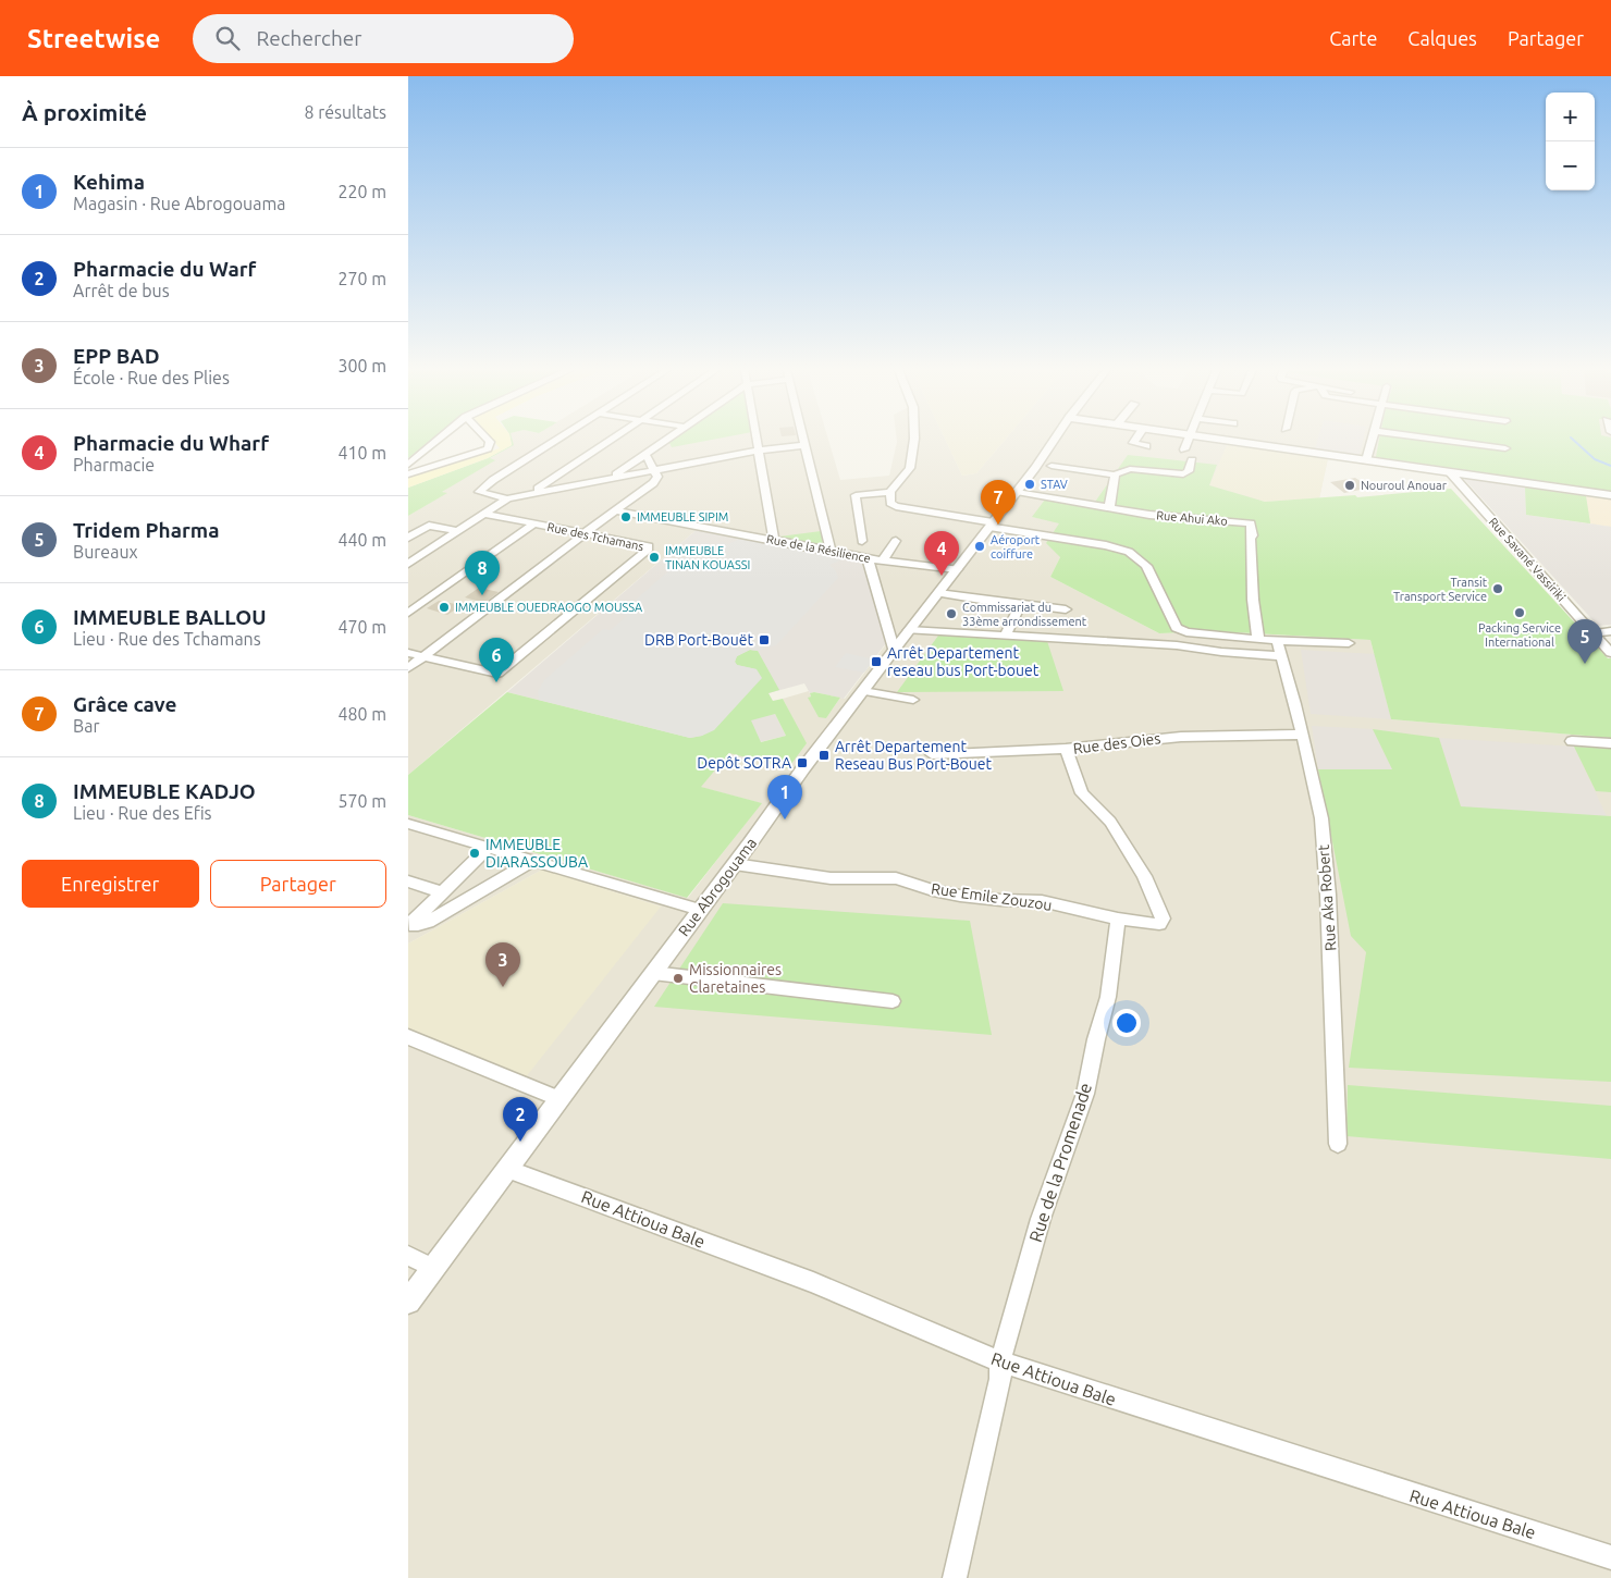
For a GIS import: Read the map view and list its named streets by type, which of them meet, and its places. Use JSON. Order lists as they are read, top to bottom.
{
  "streets": {
    "street": [
      "Rue Ahui Ako",
      "Rue des Tchamans",
      "Rue de la Résilience",
      "Rue Savané Vassiriki",
      "Rue des Oies",
      "Rue Abrogouama",
      "Rue Emile Zouzou",
      "Rue Aka Robert",
      "Rue de la Promenade",
      "Rue Attioua Bale"
    ]
  },
  "crossings": [
    ["Rue Ahui Ako", "Rue Abrogouama"],
    ["Rue de la Résilience", "Rue Abrogouama"],
    ["Rue des Oies", "Rue Aka Robert"],
    ["Rue Abrogouama", "Rue Emile Zouzou"],
    ["Rue Abrogouama", "Rue Attioua Bale"],
    ["Rue Emile Zouzou", "Rue de la Promenade"],
    ["Rue de la Promenade", "Rue Attioua Bale"]
  ],
  "places": {
    "other": [
      "STAV",
      "Nouroul Anouar",
      "IMMEUBLE SIPIM",
      "Aéroport coiffure",
      "IMMEUBLE TINAN KOUASSI",
      "Transit Transport Service",
      "IMMEUBLE OUEDRAOGO MOUSSA",
      "Packing Service International",
      "Commissariat du 33ème arrondissement",
      "IMMEUBLE DIARASSOUBA",
      "Missionnaires Claretaines"
    ],
    "transit": [
      "DRB Port-Bouët",
      "Arrêt Departement reseau bus Port-bouet",
      "Arrêt Departement Reseau Bus Port-Bouet",
      "Depôt SOTRA"
    ]
  },
  "page": {
    "header": "Streetwise",
    "search": "Rechercher",
    "nav": ["Carte", "Calques", "Partager"],
    "heading": ["À proximité", "8 résultats"],
    "map_buttons": ["+", "−"],
    "list": [
      {
        "mark": "1",
        "name": "Kehima",
        "note": "Magasin · Rue Abrogouama",
        "value": "220 m"
      },
      {
        "mark": "2",
        "name": "Pharmacie du Warf",
        "note": "Arrêt de bus",
        "value": "270 m"
      },
      {
        "mark": "3",
        "name": "EPP BAD",
        "note": "École · Rue des Plies",
        "value": "300 m"
      },
      {
        "mark": "4",
        "name": "Pharmacie du Wharf",
        "note": "Pharmacie",
        "value": "410 m"
      },
      {
        "mark": "5",
        "name": "Tridem Pharma",
        "note": "Bureaux",
        "value": "440 m"
      },
      {
        "mark": "6",
        "name": "IMMEUBLE BALLOU",
        "note": "Lieu · Rue des Tchamans",
        "value": "470 m"
      },
      {
        "mark": "7",
        "name": "Grâce cave",
        "note": "Bar",
        "value": "480 m"
      },
      {
        "mark": "8",
        "name": "IMMEUBLE KADJO",
        "note": "Lieu · Rue des Efis",
        "value": "570 m"
      }
    ],
    "pins": [
      "7",
      "4",
      "8",
      "5",
      "6",
      "1",
      "3",
      "2"
    ],
    "buttons": ["Enregistrer", "Partager"]
  }
}
